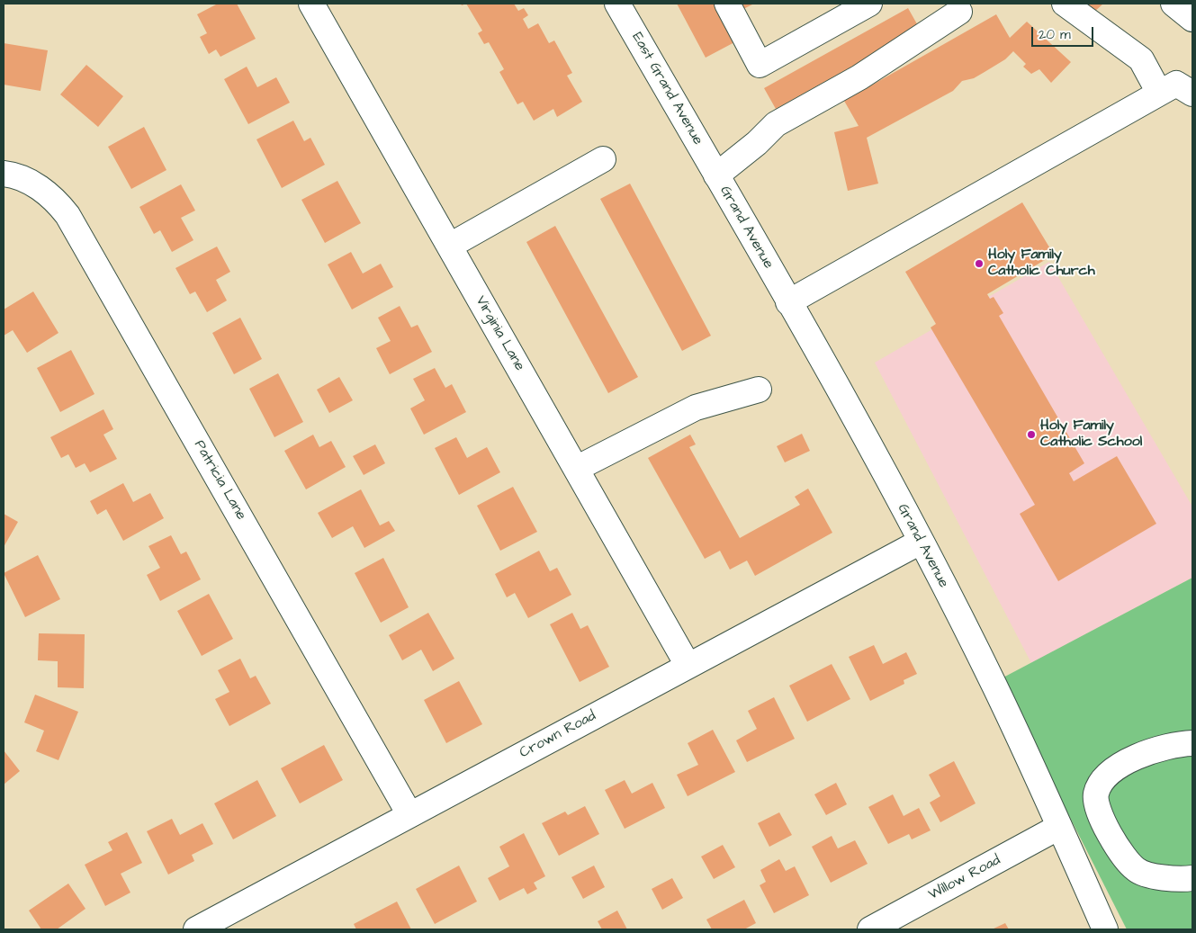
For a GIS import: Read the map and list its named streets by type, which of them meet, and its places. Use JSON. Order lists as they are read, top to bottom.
{
  "streets": {
    "street": [
      "East Grand Avenue",
      "Grand Avenue",
      "Virginia Lane",
      "Patricia Lane",
      "Crown Road",
      "Willow Road"
    ]
  },
  "crossings": [
    ["East Grand Avenue", "Grand Avenue"],
    ["Grand Avenue", "Crown Road"],
    ["Grand Avenue", "Willow Road"],
    ["Virginia Lane", "Crown Road"],
    ["Patricia Lane", "Crown Road"]
  ],
  "places": ["Holy Family Catholic Church", "Holy Family Catholic School"],
  "scale_bar": "20 m"
}
